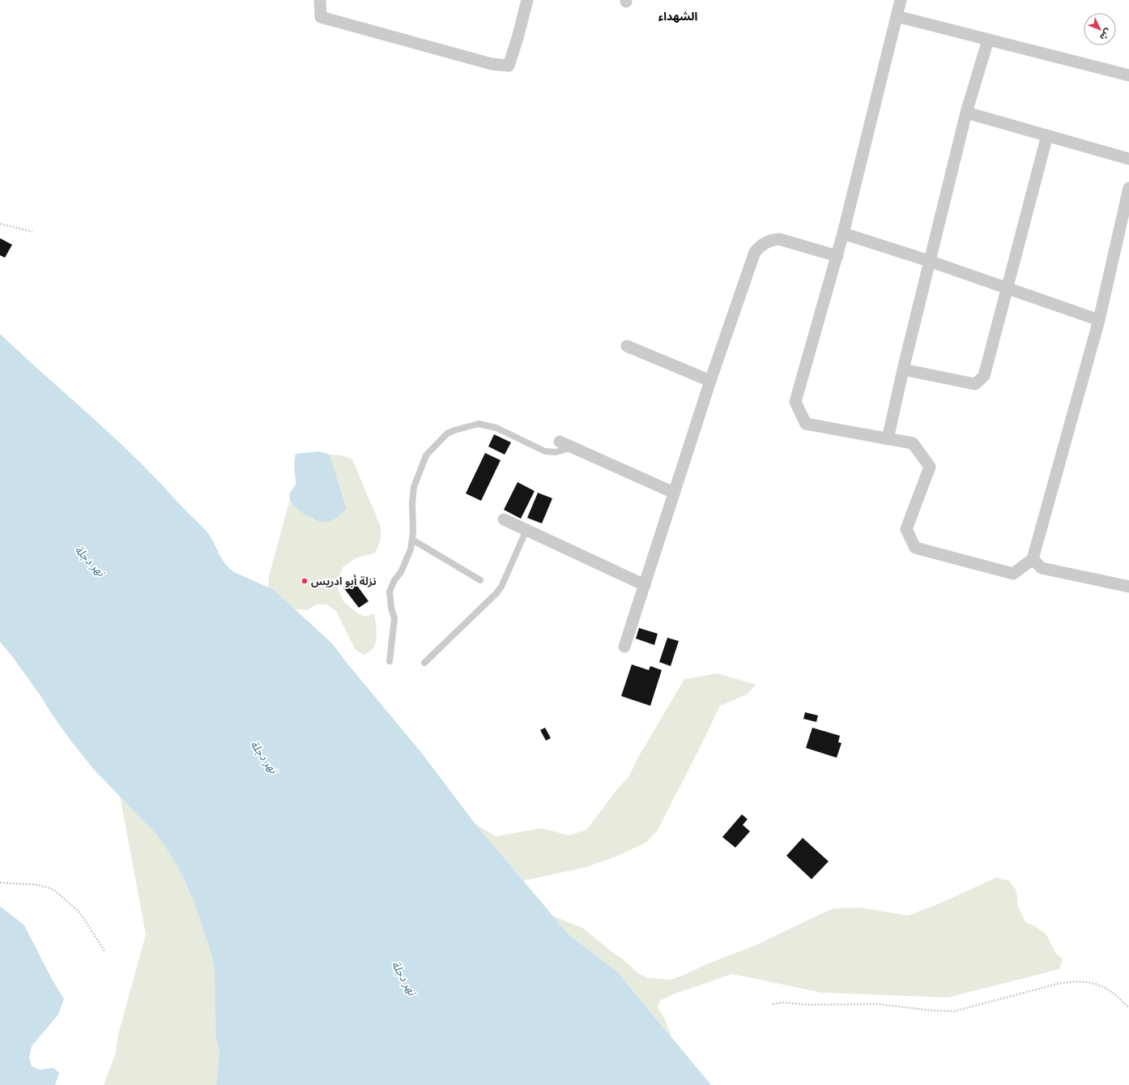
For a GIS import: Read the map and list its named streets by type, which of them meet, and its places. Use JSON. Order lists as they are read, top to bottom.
{
  "districts": ["الشهداء"],
  "water": ["نهر دجلة"],
  "places": ["نزلة أبو ادريس"],
  "north": "bottom right"
}
